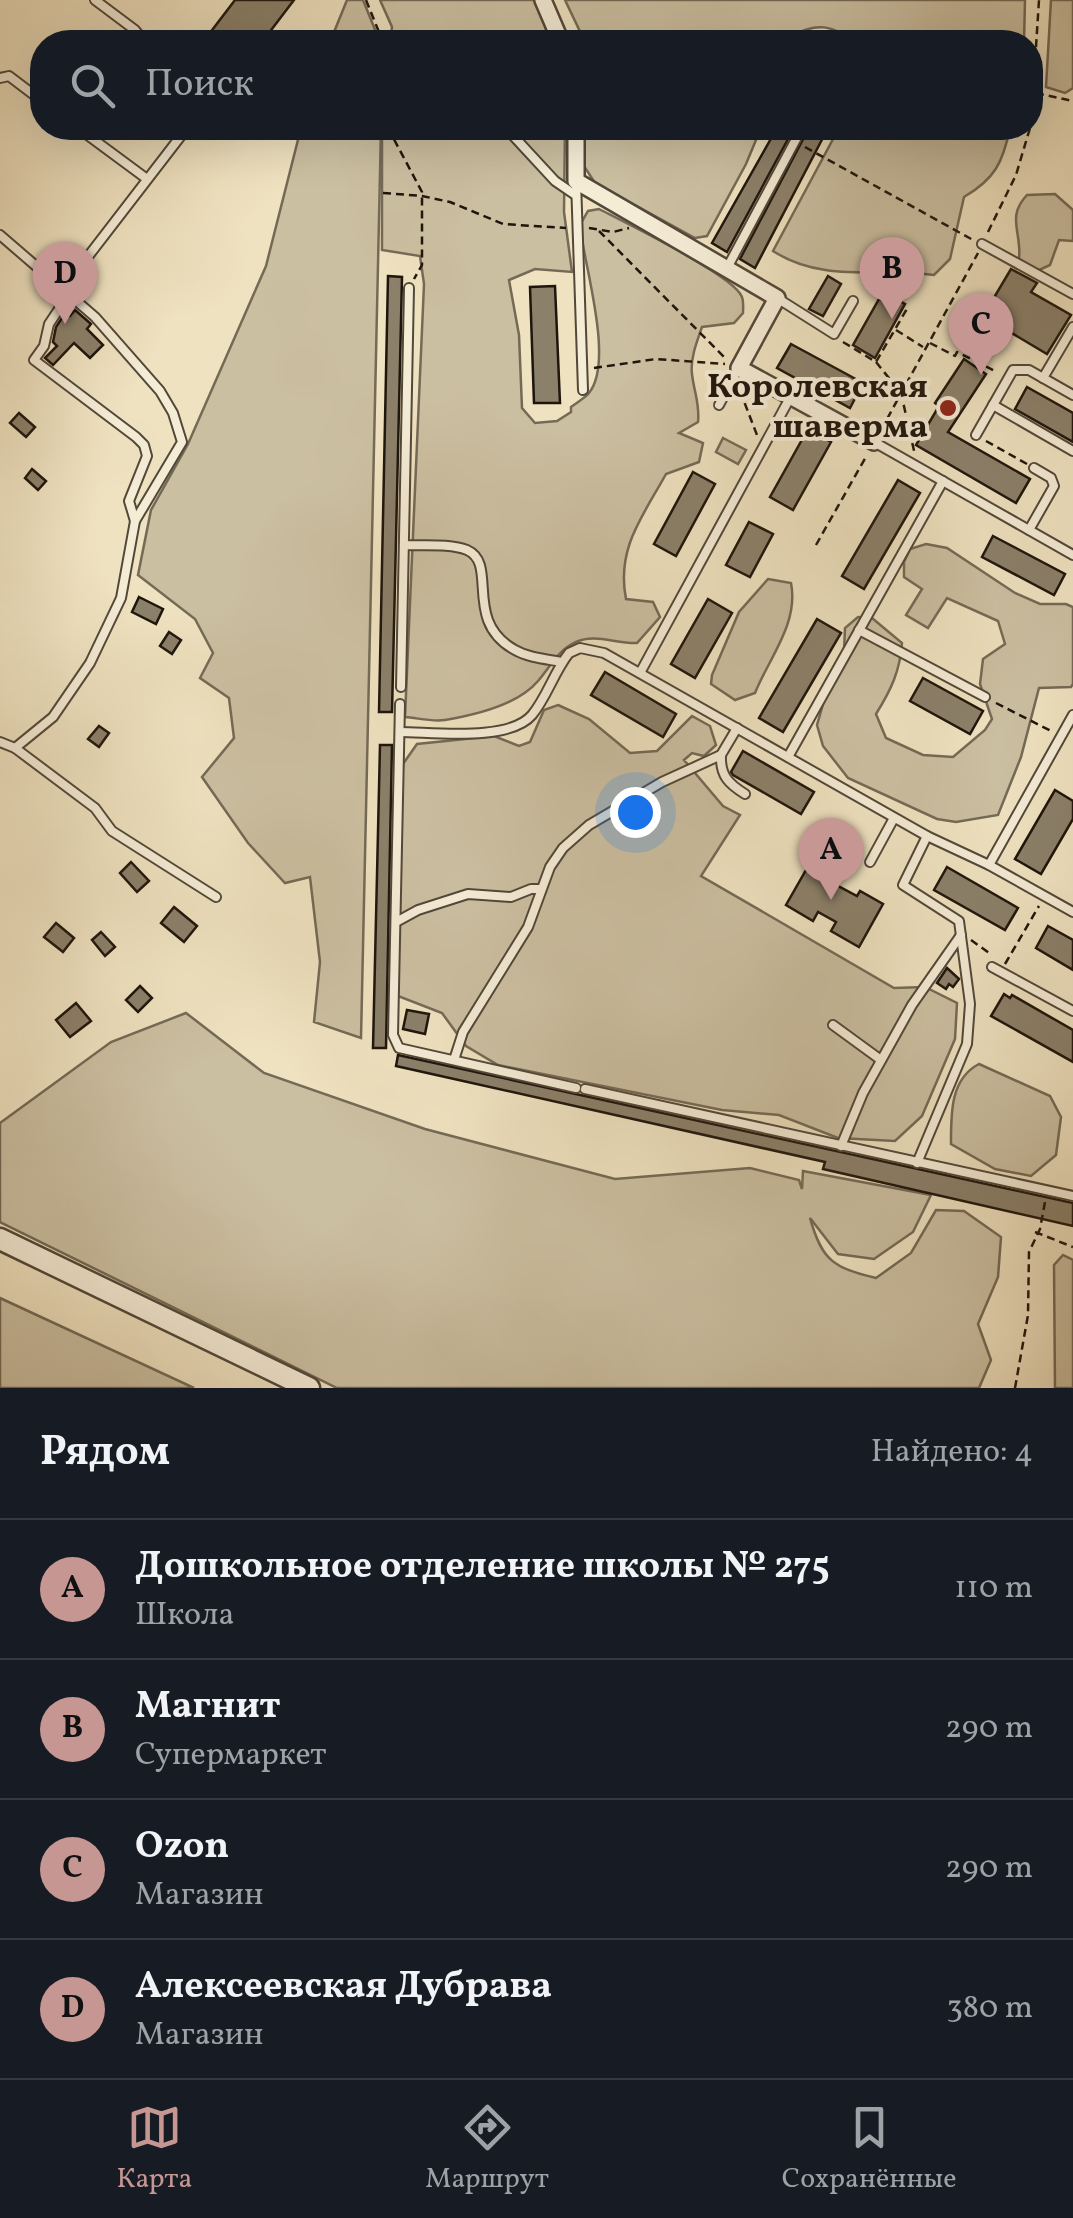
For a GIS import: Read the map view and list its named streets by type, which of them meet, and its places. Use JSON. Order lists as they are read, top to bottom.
{
  "places": ["Королевская шаверма"],
  "page": {
    "search": "Поиск",
    "pins": [
      "B",
      "D",
      "C",
      "A"
    ],
    "heading": ["Рядом", "Найдено: 4"],
    "list": [
      {
        "mark": "A",
        "name": "Дошкольное отделение школы № 275",
        "note": "Школа",
        "value": "110 m"
      },
      {
        "mark": "B",
        "name": "Магнит",
        "note": "Супермаркет",
        "value": "290 m"
      },
      {
        "mark": "C",
        "name": "Ozon",
        "note": "Магазин",
        "value": "290 m"
      },
      {
        "mark": "D",
        "name": "Алексеевская Дубрава",
        "note": "Магазин",
        "value": "380 m"
      }
    ],
    "nav": ["Карта", "Маршрут", "Сохранённые"]
  }
}
